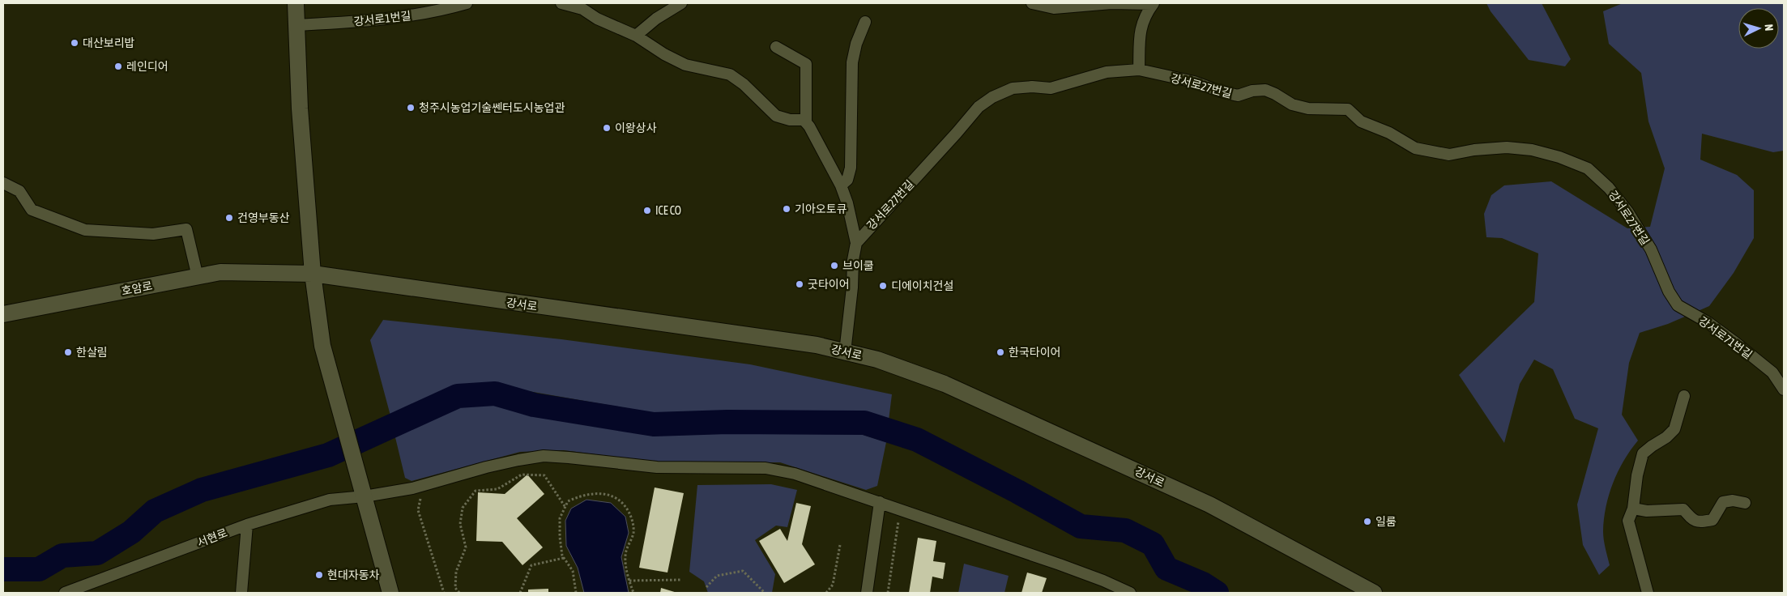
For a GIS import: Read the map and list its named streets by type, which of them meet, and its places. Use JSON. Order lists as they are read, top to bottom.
{
  "streets": {
    "street": [
      "강서로1번길",
      "강서로27번길",
      "호암로",
      "강서로",
      "강서로71번길",
      "서현로"
    ]
  },
  "crossings": [
    ["강서로27번길", "강서로"],
    ["강서로27번길", "강서로71번길"],
    ["호암로", "강서로"]
  ],
  "places": [
    "대산보리밥",
    "레인디어",
    "청주시농업기술쎈터도시농업관",
    "이왕상사",
    "기아오토큐",
    "ICE CO",
    "건영부동산",
    "브이쿨",
    "굿타이어",
    "디에이치건설",
    "한살림",
    "한국타이어",
    "일룸",
    "현대자동차"
  ],
  "north": "right"
}
